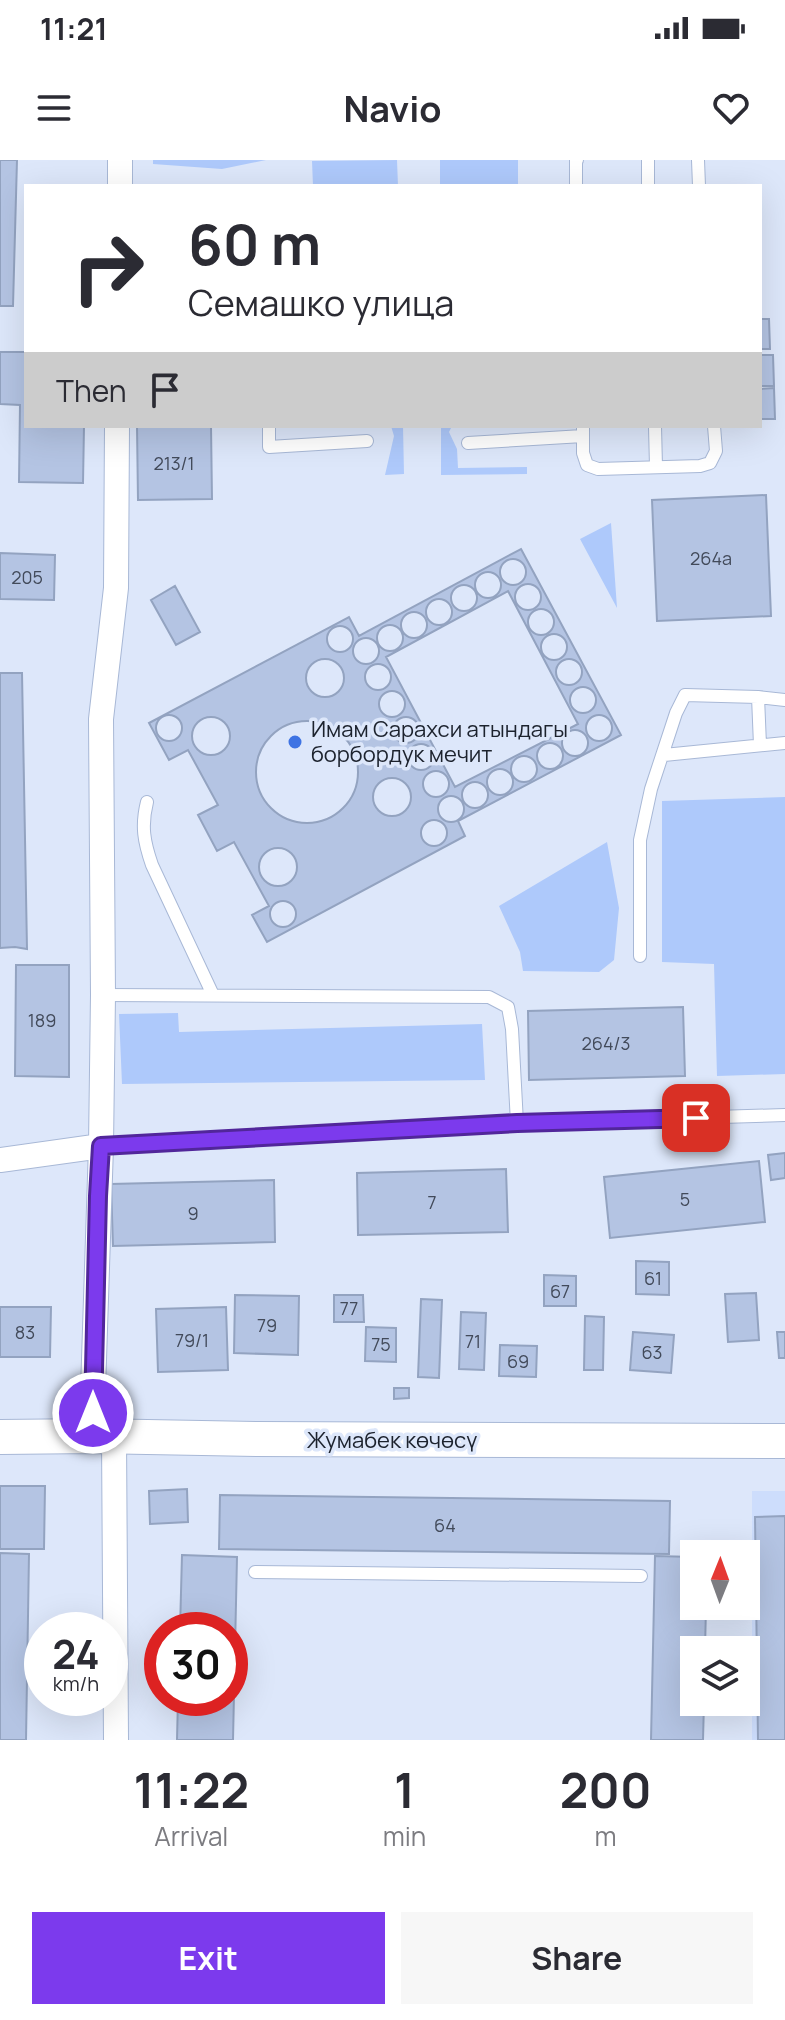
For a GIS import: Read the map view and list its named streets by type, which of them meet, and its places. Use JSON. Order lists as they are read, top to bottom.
{
  "streets": {
    "street": ["Жумабек көчөсү"]
  },
  "places": ["Имам Сарахси атындагы борбордук мечит"],
  "house_numbers": [
    "213/1",
    "264a",
    "205",
    "189",
    "264/3",
    "5",
    "7",
    "9",
    "61",
    "67",
    "77",
    "79",
    "83",
    "79/1",
    "71",
    "75",
    "63",
    "69",
    "64"
  ],
  "north": "top",
  "page": {
    "status": "11:21",
    "header": "Navio",
    "turn": ["60 m", "Семашко улица"],
    "then": "Then",
    "speed": "24 km/h",
    "limit": "30",
    "eta": [
      "11:22",
      "Arrival",
      "1",
      "min",
      "200",
      "m"
    ],
    "buttons": ["Exit", "Share"]
  }
}
